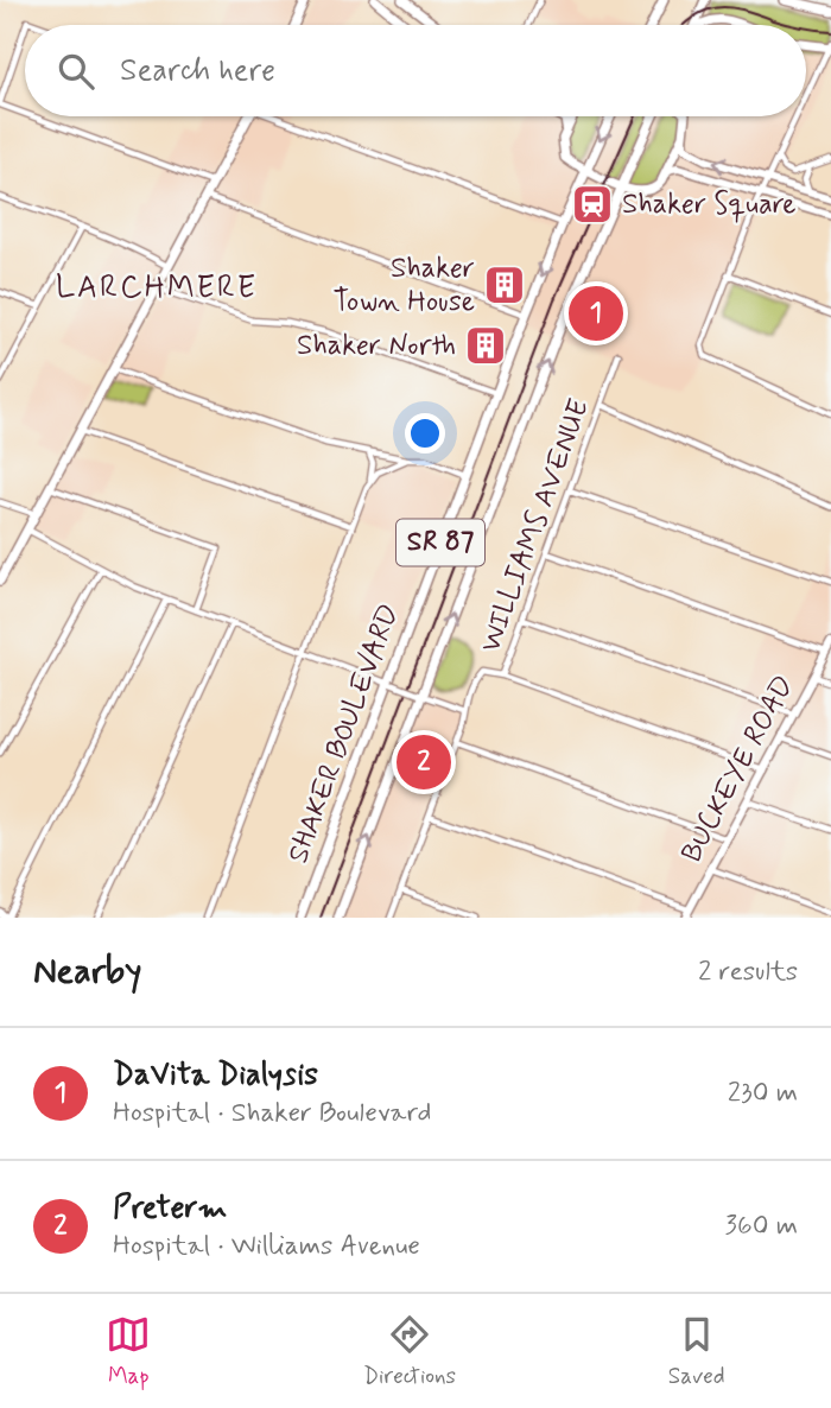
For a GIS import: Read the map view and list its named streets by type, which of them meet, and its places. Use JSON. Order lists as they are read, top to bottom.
{
  "streets": {
    "main road": ["SR 87", "SHAKER BOULEVARD"],
    "street": ["WILLIAMS AVENUE", "BUCKEYE ROAD"]
  },
  "districts": ["LARCHMERE"],
  "places": {
    "station": ["Shaker Square"],
    "building": ["Shaker Town House", "Shaker North"]
  },
  "page": {
    "search": "Search here",
    "pins": ["1", "2"],
    "heading": ["Nearby", "2 results"],
    "list": [
      {
        "mark": "1",
        "name": "DaVita Dialysis",
        "note": "Hospital · Shaker Boulevard",
        "value": "230 m"
      },
      {
        "mark": "2",
        "name": "Preterm",
        "note": "Hospital · Williams Avenue",
        "value": "360 m"
      }
    ],
    "nav": ["Map", "Directions", "Saved"]
  }
}
